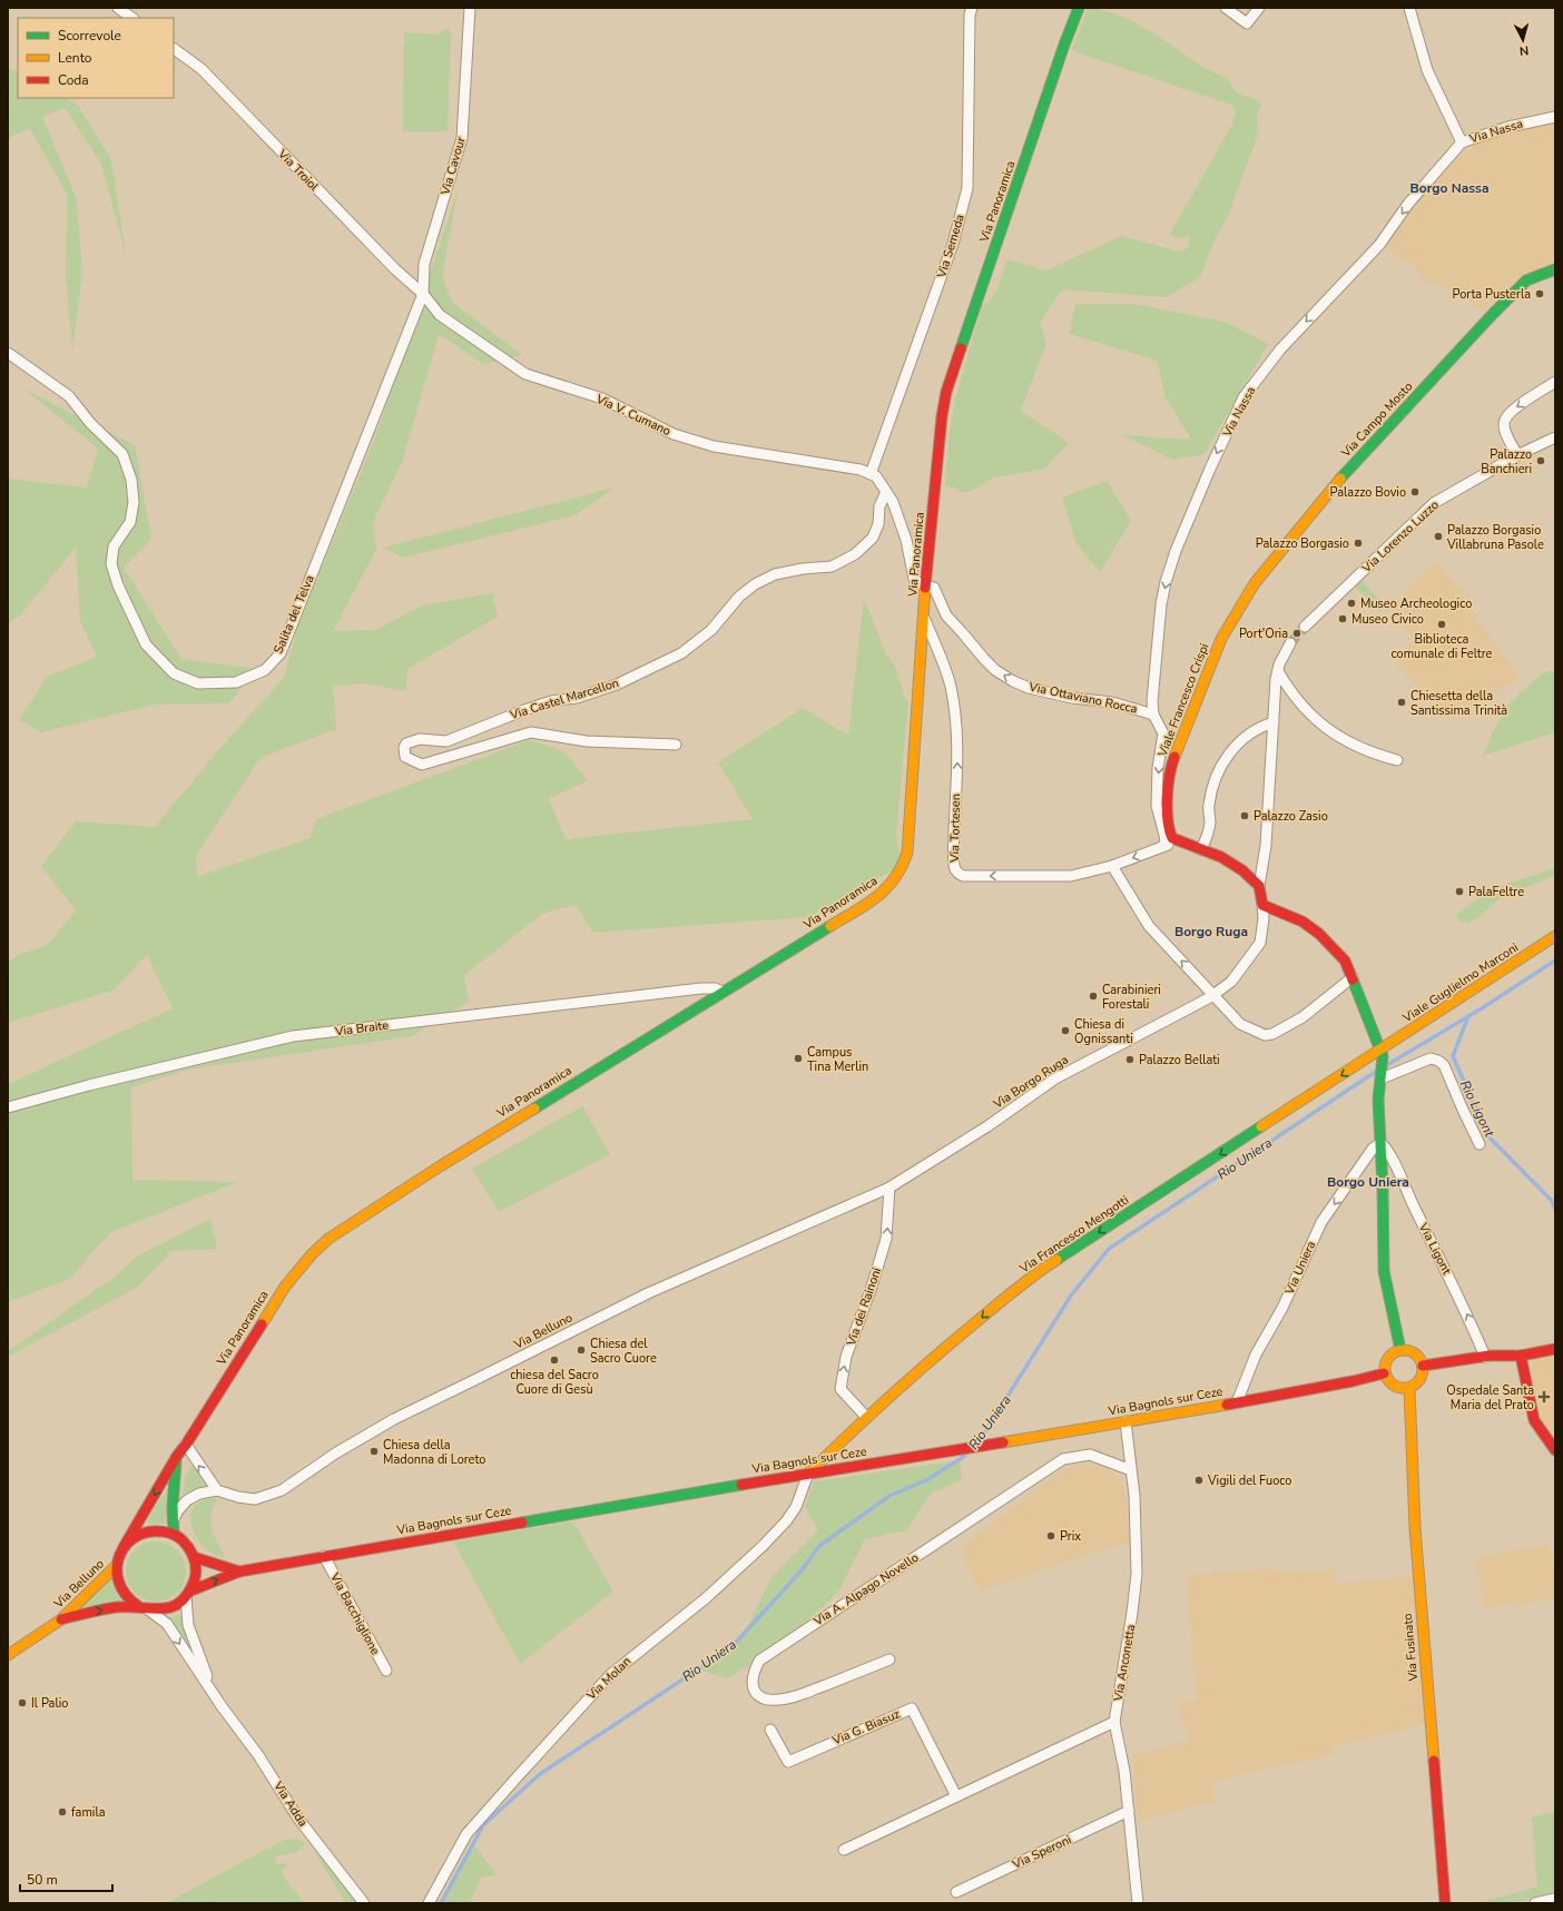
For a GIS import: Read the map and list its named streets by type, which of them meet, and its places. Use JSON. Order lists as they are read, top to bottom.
{
  "streets": {
    "main road": [
      "Via Panoramica",
      "Via Campo Mosto",
      "Viale Francesco Crispi",
      "Viale Guglielmo Marconi",
      "Via Francesco Mengotti",
      "Via Belluno",
      "Via Bagnols sur Ceze",
      "Via Fusinato"
    ],
    "street": [
      "Via Nassa",
      "Via Cavour",
      "Via Troiol",
      "Via Semeda",
      "Via V. Cumano",
      "Via Lorenzo Luzzo",
      "Salita del Telva",
      "Via Ottaviano Rocca",
      "Via Castel Marcellon",
      "Via Tortesen",
      "Via Braite",
      "Via Borgo Ruga",
      "Via Ligont",
      "Via Uniera",
      "Via dei Rainoni",
      "Via A. Alpago Novello",
      "Via Bacchiglione",
      "Via Anconetta",
      "Via Molan",
      "Via G. Biasuz",
      "Via Adda",
      "Via Speroni"
    ]
  },
  "crossings": [
    ["Via Nassa", "Via Ottaviano Rocca"],
    ["Via Nassa", "Viale Francesco Crispi"],
    ["Via Nassa", "Via Tortesen"],
    ["Via Cavour", "Via Troiol"],
    ["Via Cavour", "Via V. Cumano"],
    ["Via Cavour", "Salita del Telva"],
    ["Via Troiol", "Via V. Cumano"],
    ["Via Troiol", "Salita del Telva"],
    ["Via Panoramica", "Via Ottaviano Rocca"],
    ["Via Panoramica", "Via Tortesen"],
    ["Via Panoramica", "Via Braite"],
    ["Via Panoramica", "Via Belluno"],
    ["Via Panoramica", "Via Bagnols sur Ceze"],
    ["Via Panoramica", "Via Adda"],
    ["Via Semeda", "Via V. Cumano"],
    ["Via V. Cumano", "Salita del Telva"],
    ["Via Campo Mosto", "Viale Francesco Crispi"],
    ["Viale Francesco Crispi", "Via Tortesen"],
    ["Viale Guglielmo Marconi", "Via Francesco Mengotti"],
    ["Via Borgo Ruga", "Via dei Rainoni"],
    ["Via Borgo Ruga", "Via Belluno"],
    ["Via Francesco Mengotti", "Via dei Rainoni"],
    ["Via Francesco Mengotti", "Via Bagnols sur Ceze"],
    ["Via Francesco Mengotti", "Via Molan"],
    ["Via Ligont", "Via Uniera"],
    ["Via Uniera", "Via Bagnols sur Ceze"],
    ["Via dei Rainoni", "Via Belluno"],
    ["Via Belluno", "Via Bagnols sur Ceze"],
    ["Via Belluno", "Via Adda"],
    ["Via Bagnols sur Ceze", "Via Bacchiglione"],
    ["Via Bagnols sur Ceze", "Via Fusinato"],
    ["Via Bagnols sur Ceze", "Via Anconetta"],
    ["Via Bagnols sur Ceze", "Via Molan"],
    ["Via Bagnols sur Ceze", "Via Adda"],
    ["Via A. Alpago Novello", "Via Anconetta"],
    ["Via Anconetta", "Via Speroni"]
  ],
  "one_way": [
    "Via Nassa",
    "Via Ottaviano Rocca",
    "Via Francesco Mengotti",
    "Via Ligont",
    "Via Uniera",
    "Via dei Rainoni"
  ],
  "districts": ["Borgo Nassa", "Borgo Ruga", "Borgo Uniera"],
  "water": ["Rio Ligont", "Rio Uniera"],
  "places": {
    "other": [
      "Porta Pusterla",
      "Palazzo Banchieri",
      "Palazzo Bovio",
      "Palazzo Borgasio Villabruna Pasole",
      "Palazzo Borgasio",
      "Museo Archeologico",
      "Museo Civico",
      "Biblioteca comunale di Feltre",
      "Port'Oria",
      "Chiesetta della Santissima Trinità",
      "Palazzo Zasio",
      "PalaFeltre",
      "Carabinieri Forestali",
      "Chiesa di Ognissanti",
      "Campus Tina Merlin",
      "Palazzo Bellati",
      "Chiesa del Sacro Cuore",
      "chiesa del Sacro Cuore di Gesù",
      "Chiesa della Madonna di Loreto",
      "Vigili del Fuoco",
      "Prix",
      "Il Palio",
      "famila"
    ],
    "health": ["Ospedale Santa Maria del Prato"]
  },
  "legend": ["Scorrevole", "Lento", "Coda"],
  "scale_bar": "50 m",
  "north": "bottom"
}
